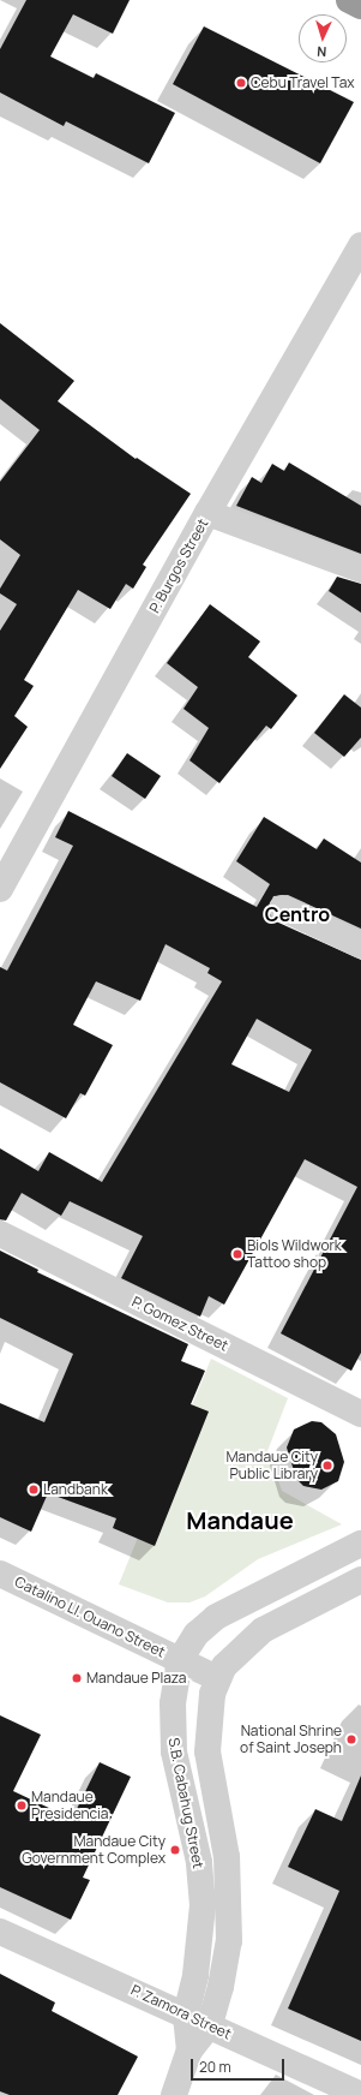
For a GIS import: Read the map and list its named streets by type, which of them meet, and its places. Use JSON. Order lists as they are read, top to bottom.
{
  "streets": {
    "street": [
      "P. Burgos Street",
      "P. Gomez Street",
      "Catalino Ll. Ouano Street",
      "S.B. Cabahug Street",
      "P. Zamora Street"
    ]
  },
  "crossings": [
    ["Catalino Ll. Ouano Street", "S.B. Cabahug Street"],
    ["S.B. Cabahug Street", "P. Zamora Street"]
  ],
  "districts": ["Centro", "Mandaue"],
  "places": [
    "Cebu Travel Tax",
    "Biols Wildwork Tattoo shop",
    "Mandaue City Public Library",
    "Landbank",
    "Mandaue Plaza",
    "National Shrine of Saint Joseph",
    "Mandaue Presidencia",
    "Mandaue City Government Complex"
  ],
  "scale_bar": "20 m",
  "north": "bottom"
}
